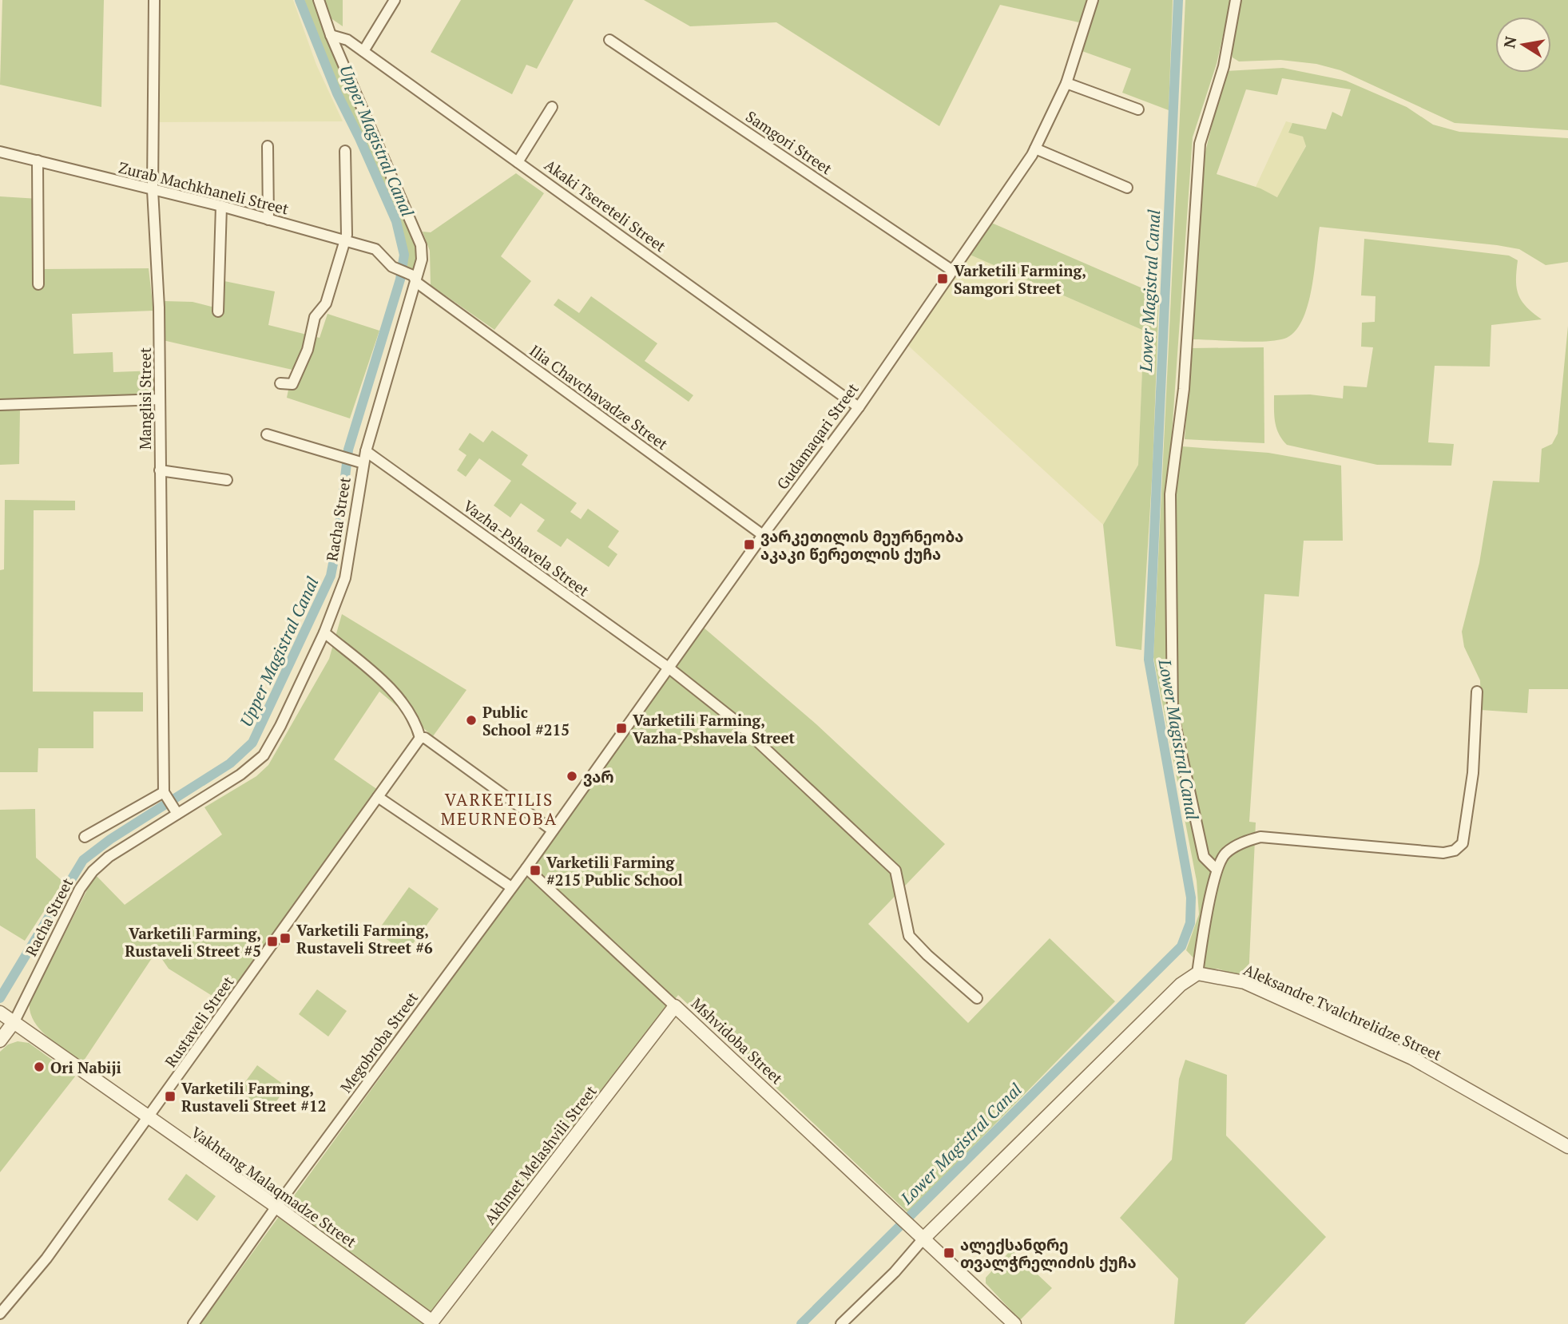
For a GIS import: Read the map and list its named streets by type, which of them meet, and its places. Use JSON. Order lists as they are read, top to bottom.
{
  "streets": {
    "street": [
      "Samgori Street",
      "Zurab Machkhaneli Street",
      "Akaki Tsereteli Street",
      "Ilia Chavchavadze Street",
      "Manglisi Street",
      "Gudamaqari Street",
      "Racha Street",
      "Vazha-Pshavela Street",
      "Aleksandre Tvalchrelidze Street",
      "Rustaveli Street",
      "Mshvidoba Street",
      "Megobroba Street",
      "Akhmet Melashvili Street",
      "Vakhtang Malaqmadze Street"
    ]
  },
  "crossings": [
    ["Samgori Street", "Gudamaqari Street"],
    ["Zurab Machkhaneli Street", "Ilia Chavchavadze Street"],
    ["Zurab Machkhaneli Street", "Manglisi Street"],
    ["Akaki Tsereteli Street", "Gudamaqari Street"],
    ["Akaki Tsereteli Street", "Racha Street"],
    ["Ilia Chavchavadze Street", "Gudamaqari Street"],
    ["Ilia Chavchavadze Street", "Racha Street"],
    ["Gudamaqari Street", "Vazha-Pshavela Street"],
    ["Gudamaqari Street", "Mshvidoba Street"],
    ["Gudamaqari Street", "Megobroba Street"],
    ["Racha Street", "Vazha-Pshavela Street"],
    ["Racha Street", "Vakhtang Malaqmadze Street"],
    ["Rustaveli Street", "Vakhtang Malaqmadze Street"],
    ["Mshvidoba Street", "Megobroba Street"],
    ["Mshvidoba Street", "Akhmet Melashvili Street"],
    ["Megobroba Street", "Vakhtang Malaqmadze Street"],
    ["Akhmet Melashvili Street", "Vakhtang Malaqmadze Street"]
  ],
  "districts": ["VARKETILIS MEURNEOBA"],
  "water": ["Upper Magistral Canal", "Lower Magistral Canal"],
  "places": {
    "transit": [
      "Varketili Farming, Samgori Street",
      "ვარკეთილის მეურნეობა აკაკი წერეთლის ქუჩა",
      "Varketili Farming, Vazha-Pshavela Street",
      "Varketili Farming #215 Public School",
      "Varketili Farming, Rustaveli Street #6",
      "Varketili Farming, Rustaveli Street #5",
      "Varketili Farming, Rustaveli Street #12",
      "ალექსანდრე თვალჭრელიძის ქუჩა"
    ],
    "other": ["Public School #215", "ვარ", "Ori Nabiji"]
  },
  "north": "left"
}
